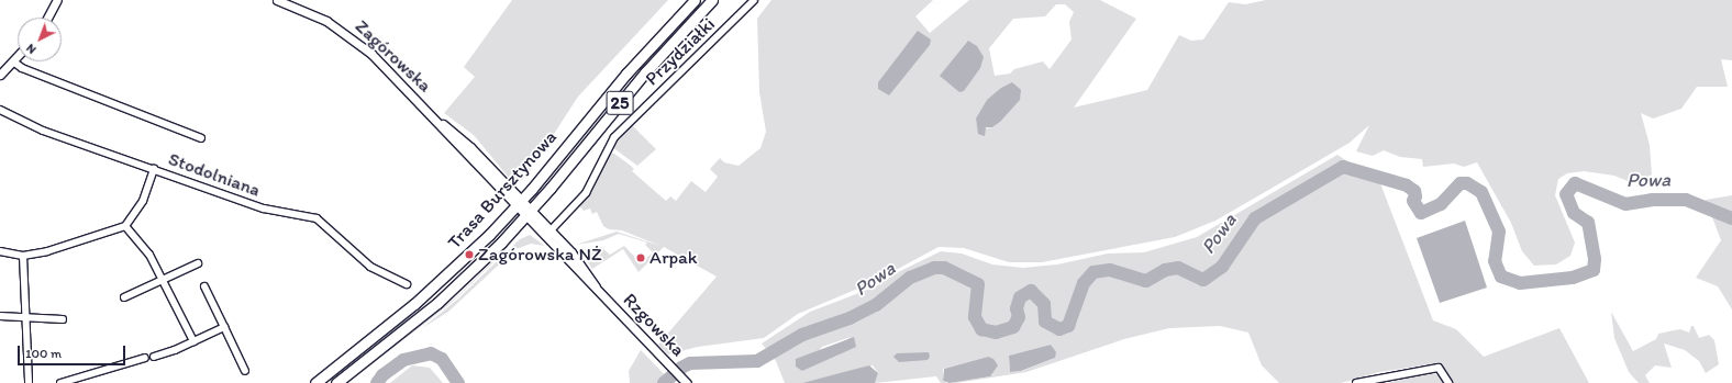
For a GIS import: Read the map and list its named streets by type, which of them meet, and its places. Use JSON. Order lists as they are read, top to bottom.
{
  "streets": {
    "main road": ["25", "Trasa Bursztynowa"],
    "street": [
      "Przydziałki",
      "Zagórowska",
      "Stodolniana",
      "Rzgowska"
    ]
  },
  "crossings": [
    ["Przydziałki", "Zagórowska"],
    ["Zagórowska", "Trasa Bursztynowa"],
    ["Zagórowska", "Rzgowska"]
  ],
  "water": ["Powa"],
  "places": ["Zagórowska NŻ", "Arpak"],
  "scale_bar": "100 m",
  "north": "bottom left"
}
